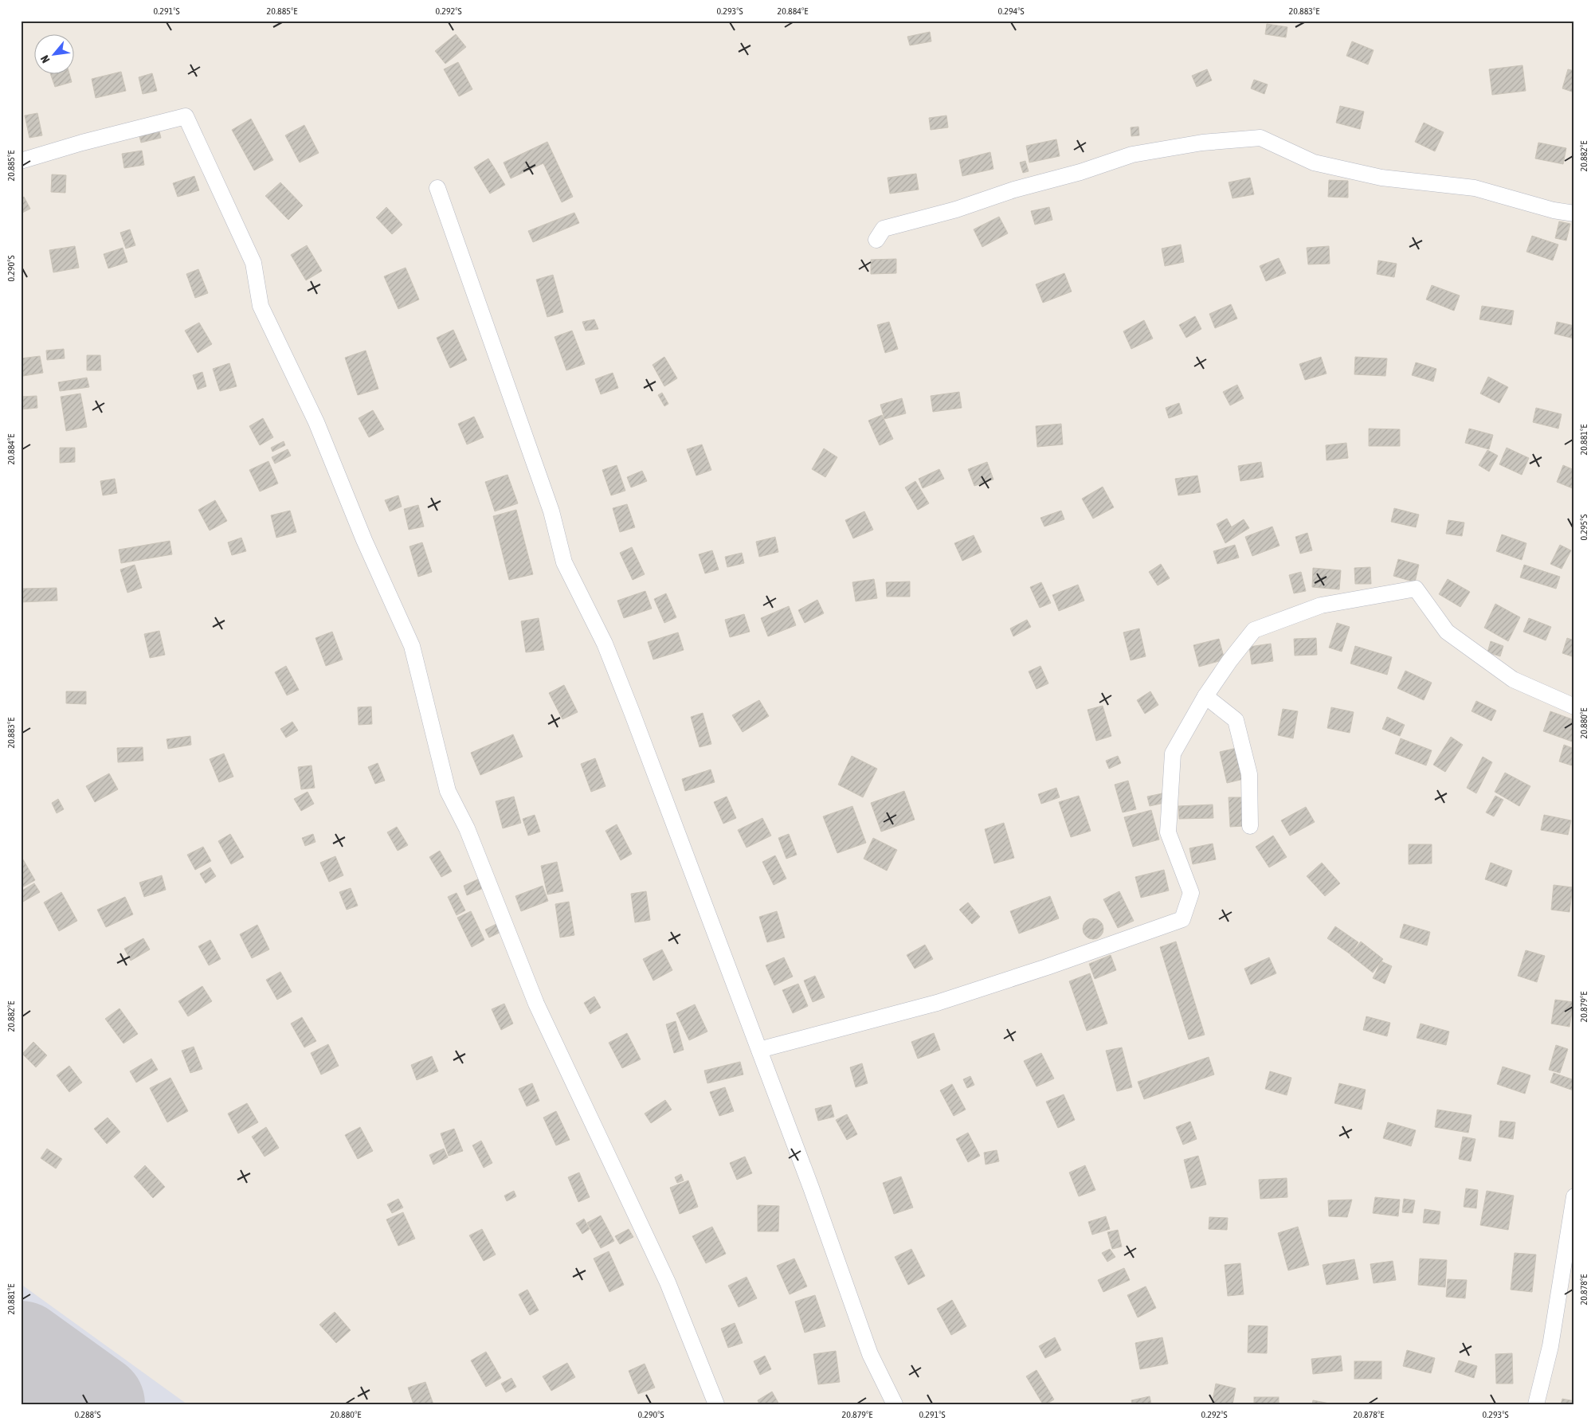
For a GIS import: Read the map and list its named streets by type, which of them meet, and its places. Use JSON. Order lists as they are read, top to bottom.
{
  "north": "bottom left",
  "coordinates": [
    "0.291°S",
    "20.885°E",
    "0.292°S",
    "0.293°S",
    "20.884°E",
    "0.294°S",
    "20.883°E",
    "20.882°E",
    "0.290°S",
    "20.881°E",
    "0.295°S",
    "20.880°E",
    "20.879°E",
    "20.878°E",
    "0.288°S"
  ]
}
